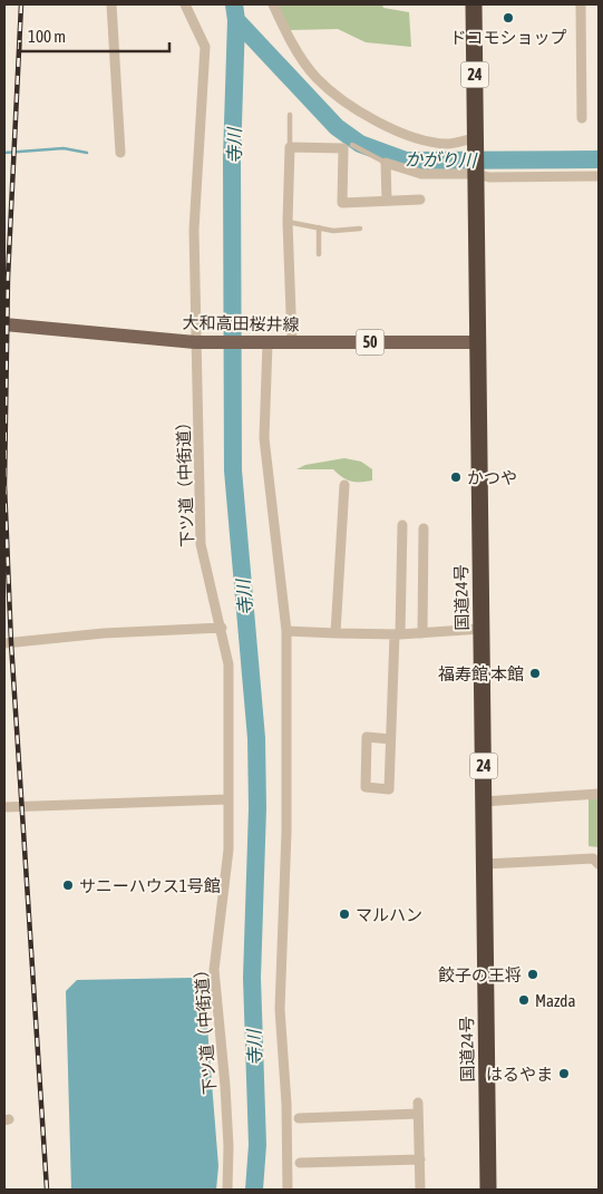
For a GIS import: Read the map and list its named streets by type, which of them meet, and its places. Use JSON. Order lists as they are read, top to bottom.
{
  "streets": {
    "highway": ["24", "国道24号"],
    "main road": ["大和高田桜井線", "50"],
    "street": ["下ツ道（中街道）"]
  },
  "crossings": [
    ["大和高田桜井線", "下ツ道（中街道）"],
    ["大和高田桜井線", "国道24号"]
  ],
  "water": ["寺川", "かがり川"],
  "places": [
    "ドコモショップ",
    "かつや",
    "福寿館 本館",
    "サニーハウス1号館",
    "マルハン",
    "餃子の王将",
    "Mazda",
    "はるやま"
  ],
  "scale_bar": "100 m"
}
